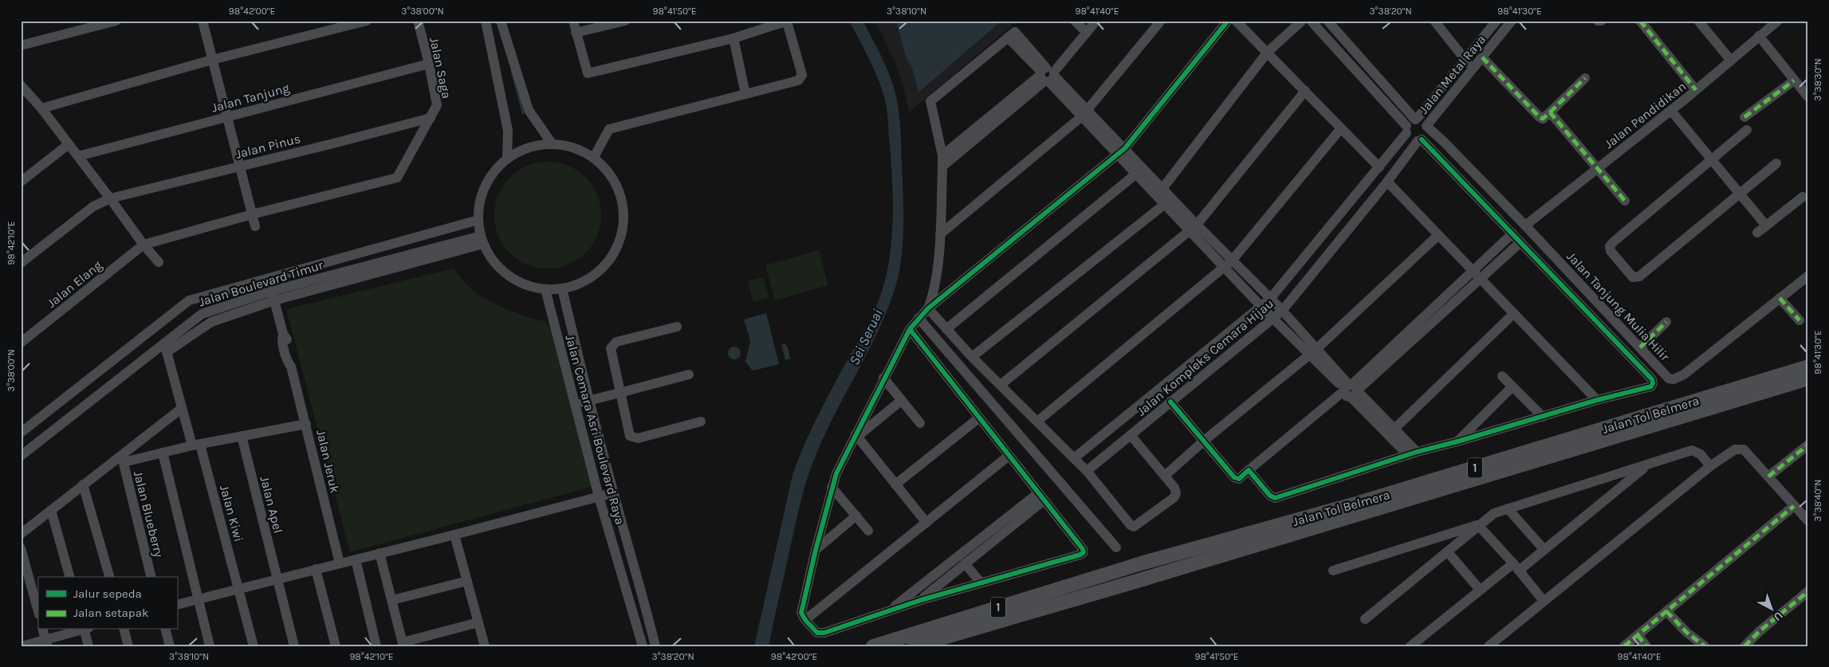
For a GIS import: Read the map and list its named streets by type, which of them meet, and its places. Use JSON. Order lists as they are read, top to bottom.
{
  "streets": {
    "highway": ["Jalan Tol Belmera", "1"],
    "street": [
      "Jalan Saga",
      "Jalan Metal Raya",
      "Jalan Tanjung",
      "Jalan Pendidikan",
      "Jalan Pinus",
      "Jalan Boulevard Timur",
      "Jalan Elang",
      "Jalan Tanjung Mulia Hilir",
      "Jalan Kompleks Cemara Hijau",
      "Jalan Cemara Asri Boulevard Raya",
      "Jalan Jeruk",
      "Jalan Apel",
      "Jalan Kiwi",
      "Jalan Blueberry"
    ]
  },
  "crossings": [
    ["Jalan Saga", "Jalan Tanjung"],
    ["Jalan Saga", "Jalan Pinus"],
    ["Jalan Metal Raya", "Jalan Tanjung Mulia Hilir"],
    ["Jalan Metal Raya", "Jalan Kompleks Cemara Hijau"],
    ["Jalan Pendidikan", "Jalan Tanjung Mulia Hilir"],
    ["Jalan Boulevard Timur", "Jalan Jeruk"],
    ["Jalan Boulevard Timur", "Jalan Kiwi"],
    ["Jalan Tanjung Mulia Hilir", "Jalan Kompleks Cemara Hijau"]
  ],
  "water": ["Sei Seruai"],
  "legend": ["Jalur sepeda", "Jalan setapak"],
  "north": "bottom right",
  "coordinates": [
    "98°42'00\"E",
    "3°38'00\"N",
    "98°41'50\"E",
    "3°38'10\"N",
    "98°41'40\"E",
    "3°38'20\"N",
    "98°41'30\"E",
    "3°38'30\"N",
    "98°42'10\"E",
    "3°38'40\"N"
  ]
}
